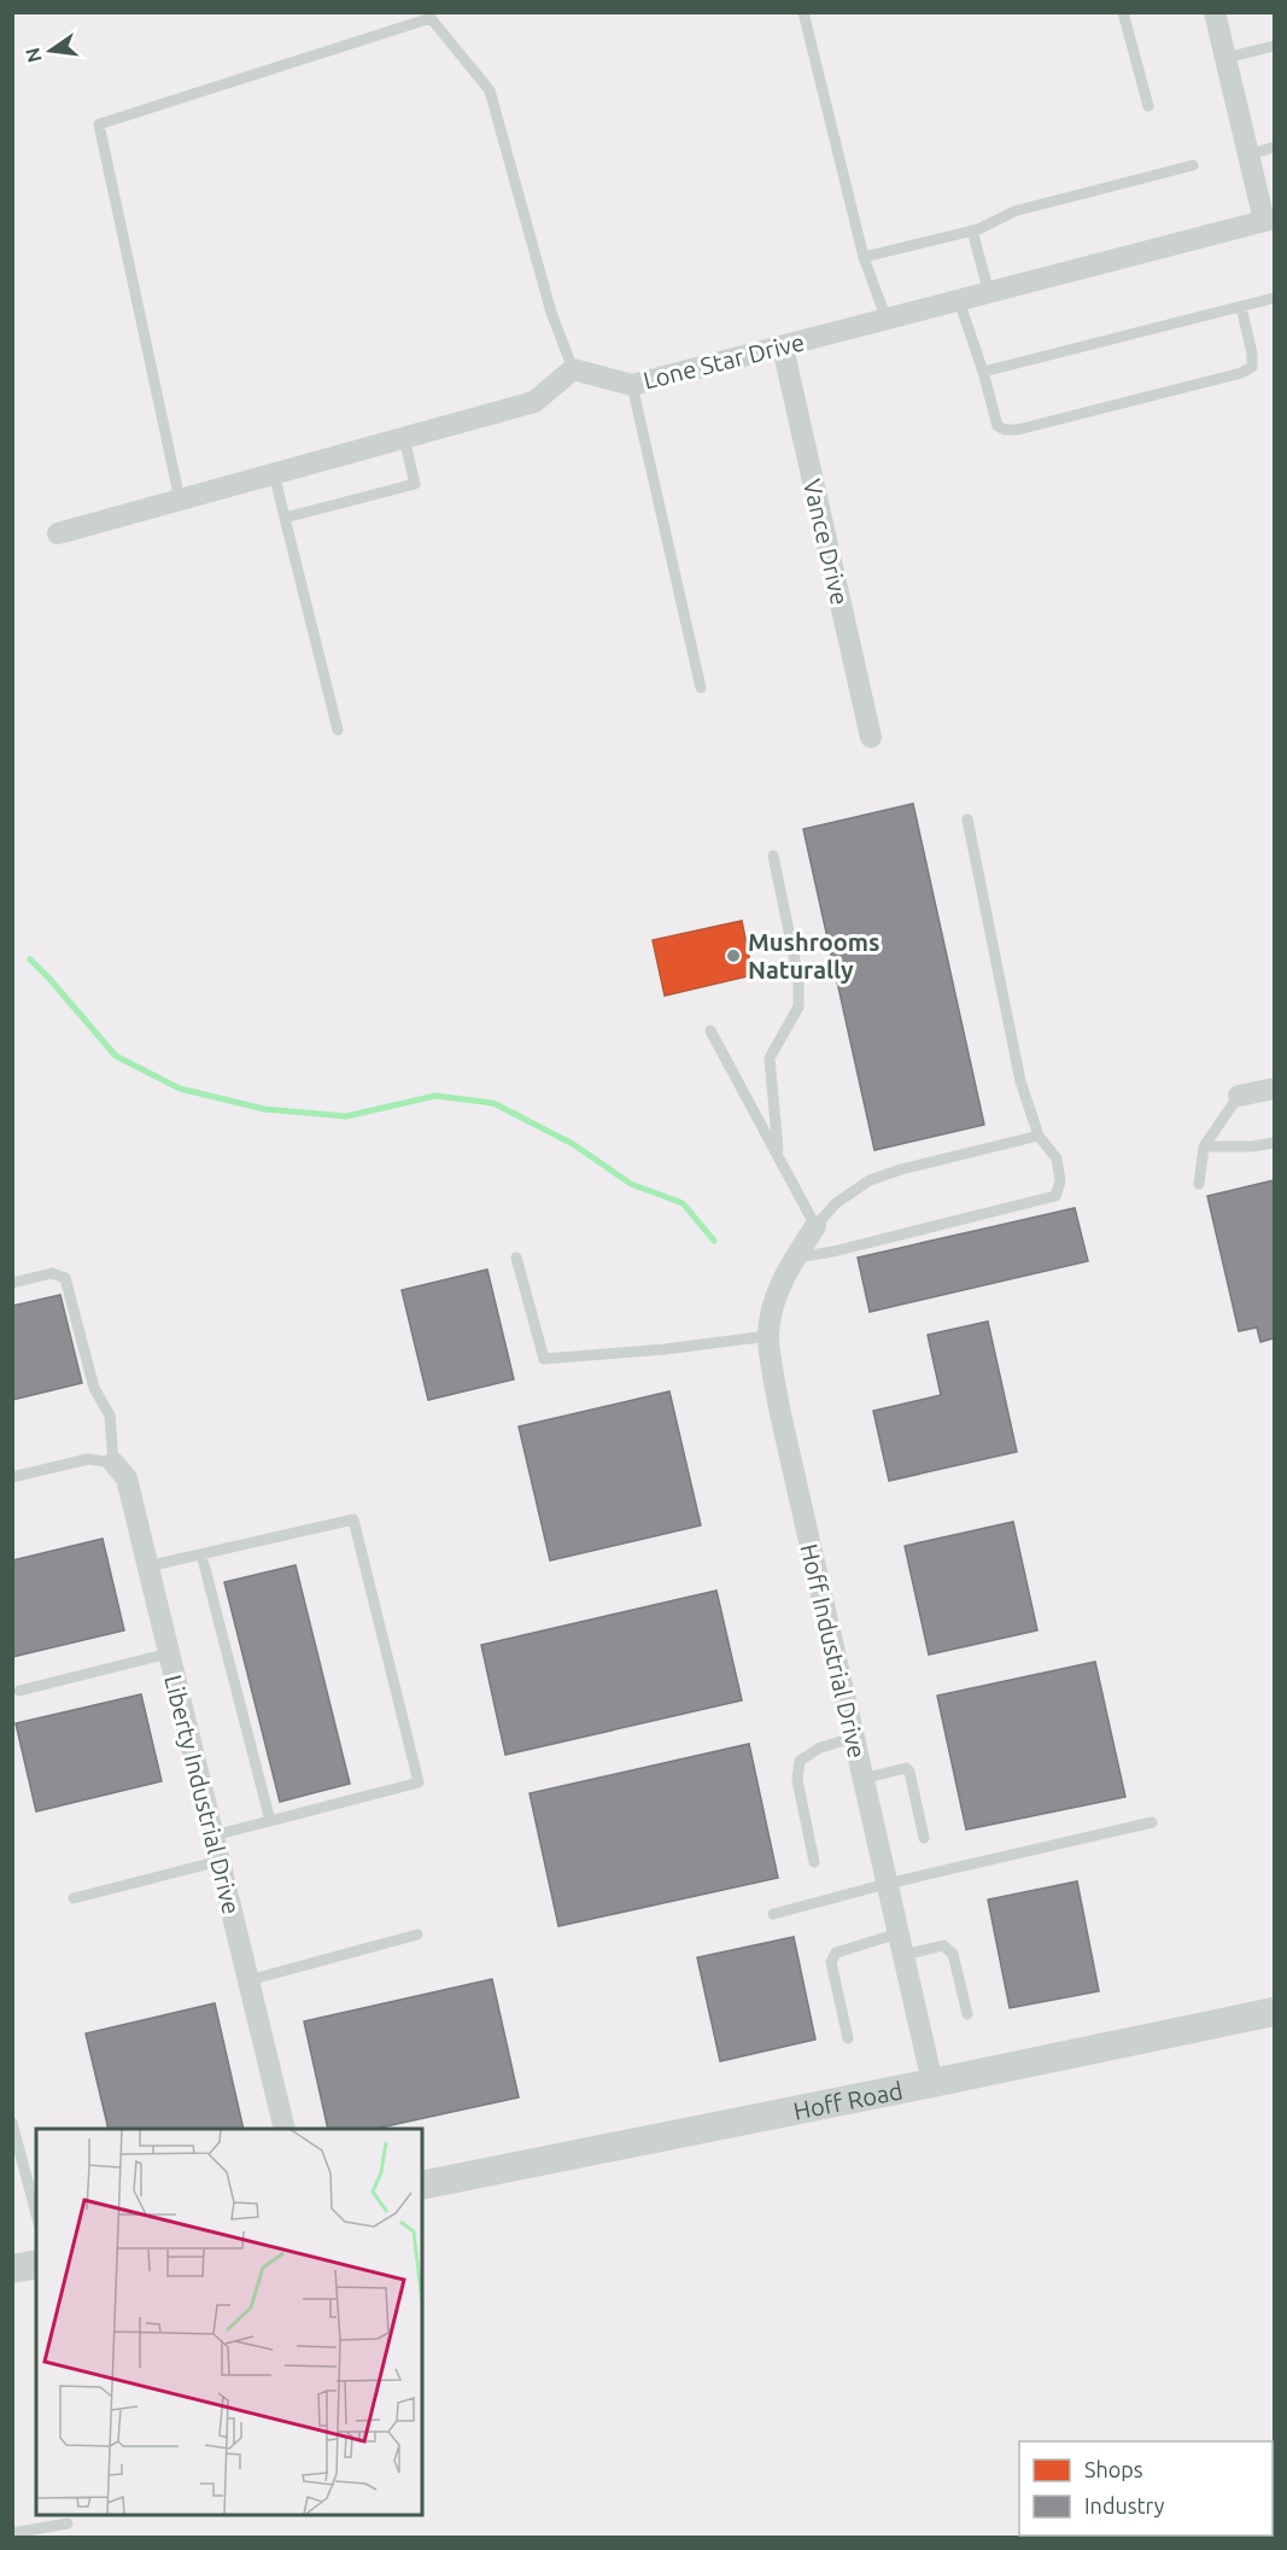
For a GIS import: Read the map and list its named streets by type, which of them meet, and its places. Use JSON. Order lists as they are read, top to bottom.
{
  "streets": {
    "street": [
      "Lone Star Drive",
      "Vance Drive",
      "Hoff Industrial Drive",
      "Liberty Industrial Drive",
      "Hoff Road"
    ]
  },
  "crossings": [
    ["Lone Star Drive", "Vance Drive"],
    ["Hoff Industrial Drive", "Hoff Road"]
  ],
  "places": ["Mushrooms Naturally"],
  "legend": ["Shops", "Industry"],
  "north": "left"
}
